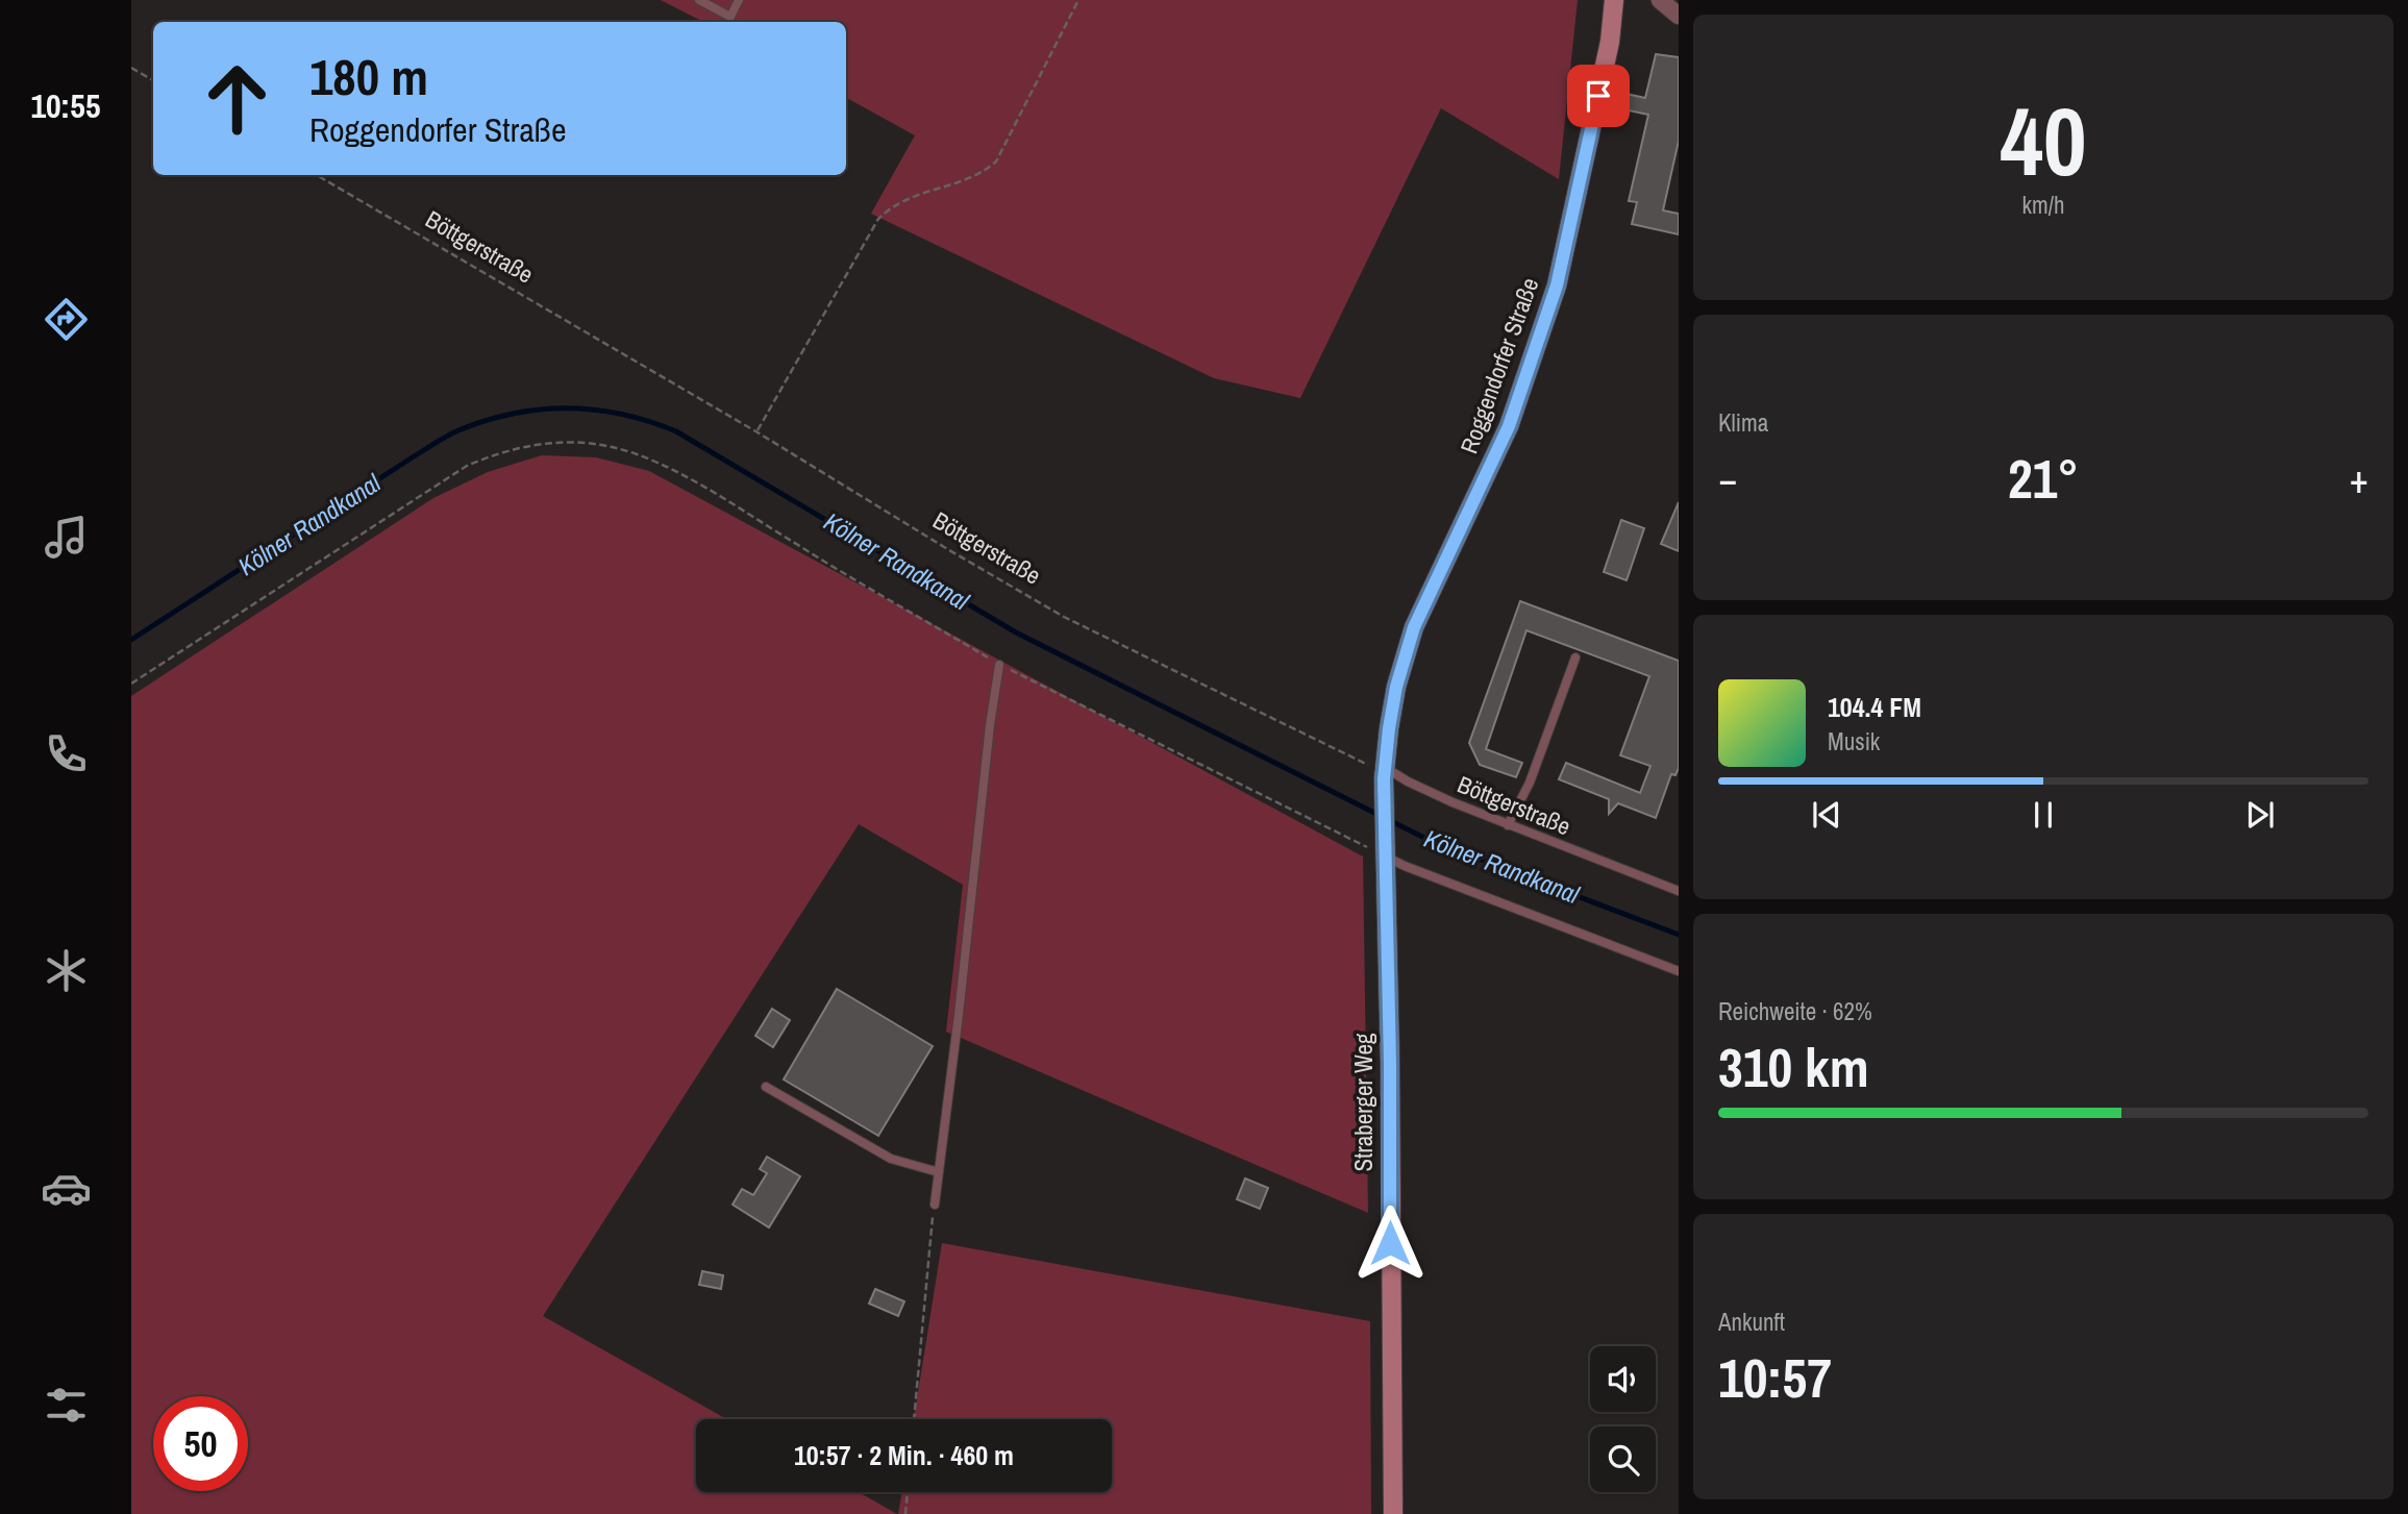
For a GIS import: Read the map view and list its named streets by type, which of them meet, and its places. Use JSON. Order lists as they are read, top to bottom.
{
  "streets": {
    "main road": ["Roggendorfer Straße", "Straberger Weg"],
    "lane": ["Böttgerstraße"]
  },
  "crossings": [
    ["Böttgerstraße", "Roggendorfer Straße"],
    ["Böttgerstraße", "Straberger Weg"],
    ["Roggendorfer Straße", "Straberger Weg"]
  ],
  "water": ["Kölner Randkanal"],
  "page": {
    "tabs": "10:55",
    "tile": [
      ["40", "km/h"],
      "Klima",
      ["Reichweite · 62%", "310 km"],
      ["Ankunft", "10:57"]
    ],
    "turn": ["180 m", "Roggendorfer Straße"],
    "heat": ["−", "21°", "+"],
    "song": ["104.4 FM", "Musik"],
    "limit": "50",
    "trip": "10:57 · 2 Min. · 460 m"
  }
}
